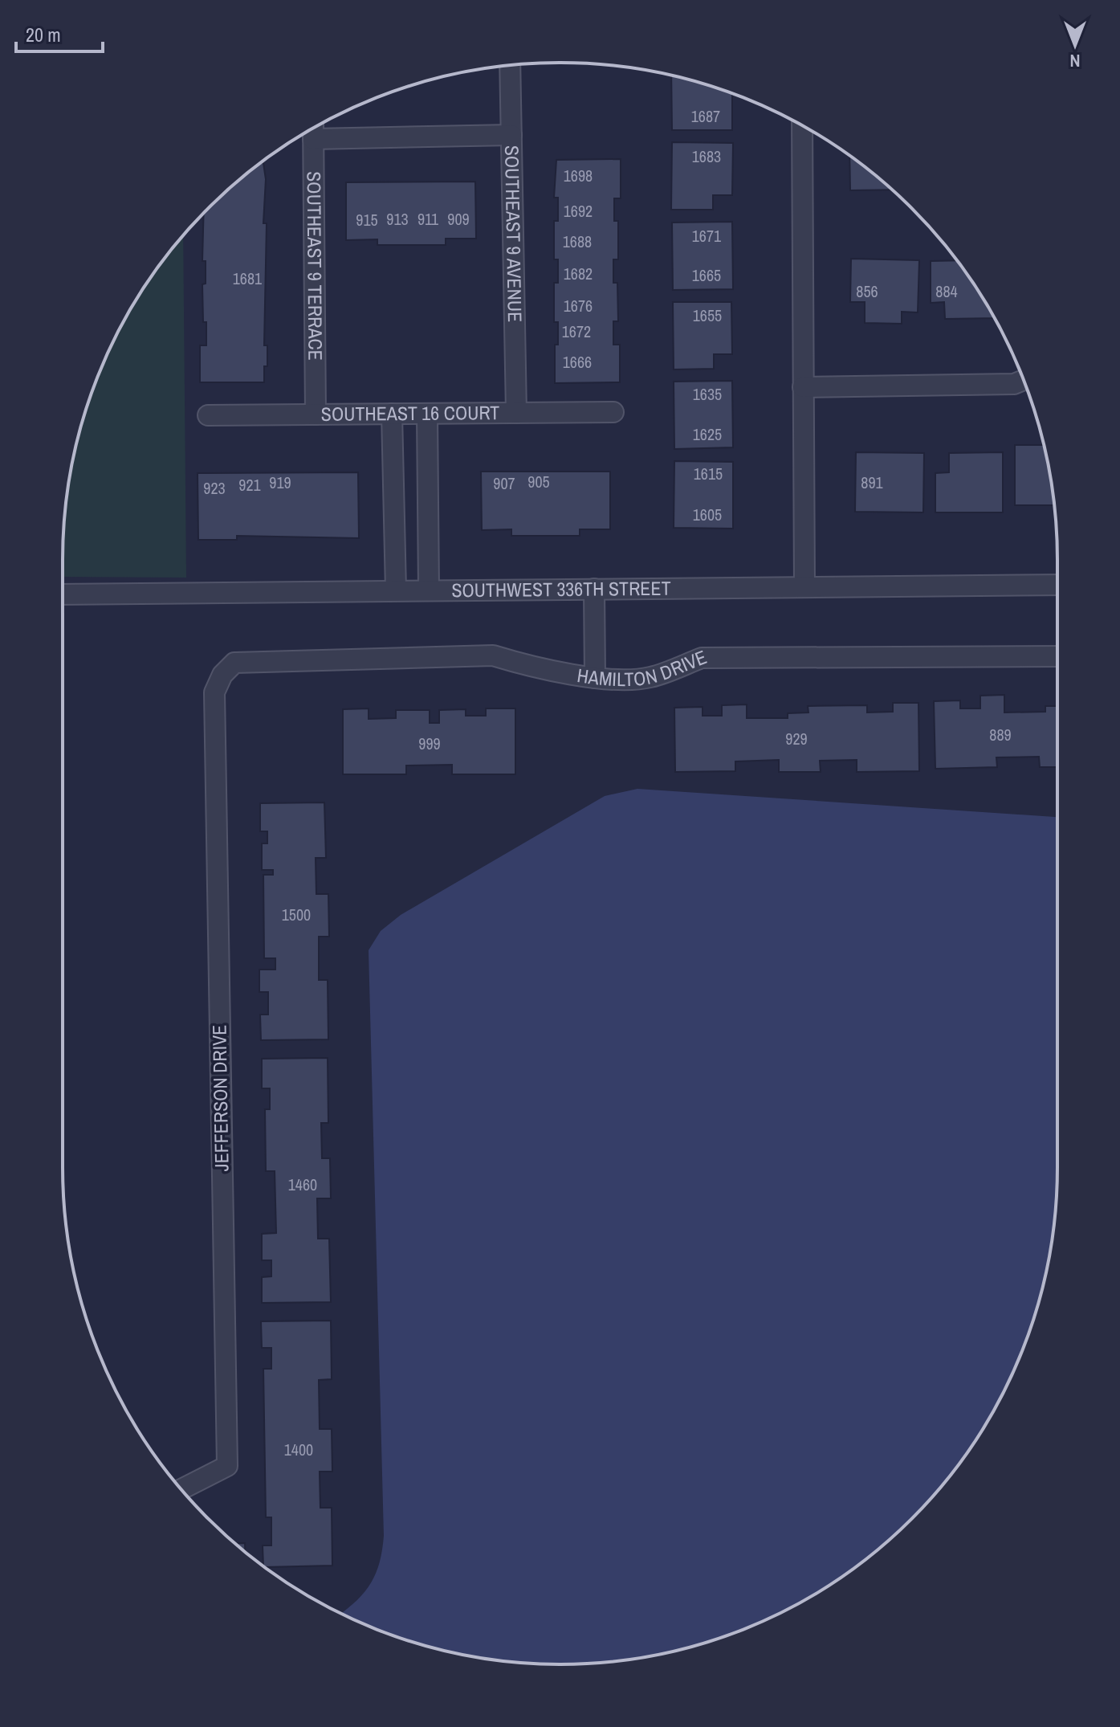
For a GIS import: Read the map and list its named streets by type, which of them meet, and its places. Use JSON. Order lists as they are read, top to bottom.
{
  "streets": {
    "street": [
      "SOUTHEAST 9 AVENUE",
      "SOUTHEAST 9 TERRACE",
      "SOUTHEAST 16 COURT",
      "SOUTHWEST 336TH STREET",
      "HAMILTON DRIVE",
      "JEFFERSON DRIVE"
    ]
  },
  "crossings": [
    ["SOUTHEAST 9 AVENUE", "SOUTHEAST 16 COURT"],
    ["SOUTHEAST 9 TERRACE", "SOUTHEAST 16 COURT"],
    ["HAMILTON DRIVE", "JEFFERSON DRIVE"]
  ],
  "house_numbers": [
    "1687",
    "1683",
    "1698",
    "1692",
    "913",
    "911",
    "909",
    "915",
    "1671",
    "1688",
    "1682",
    "1665",
    "1681",
    "856",
    "884",
    "1676",
    "1655",
    "1672",
    "1666",
    "1635",
    "1625",
    "1615",
    "905",
    "919",
    "891",
    "907",
    "921",
    "923",
    "1605",
    "889",
    "929",
    "999",
    "1500",
    "1460",
    "1400"
  ],
  "scale_bar": "20 m",
  "north": "bottom"
}
